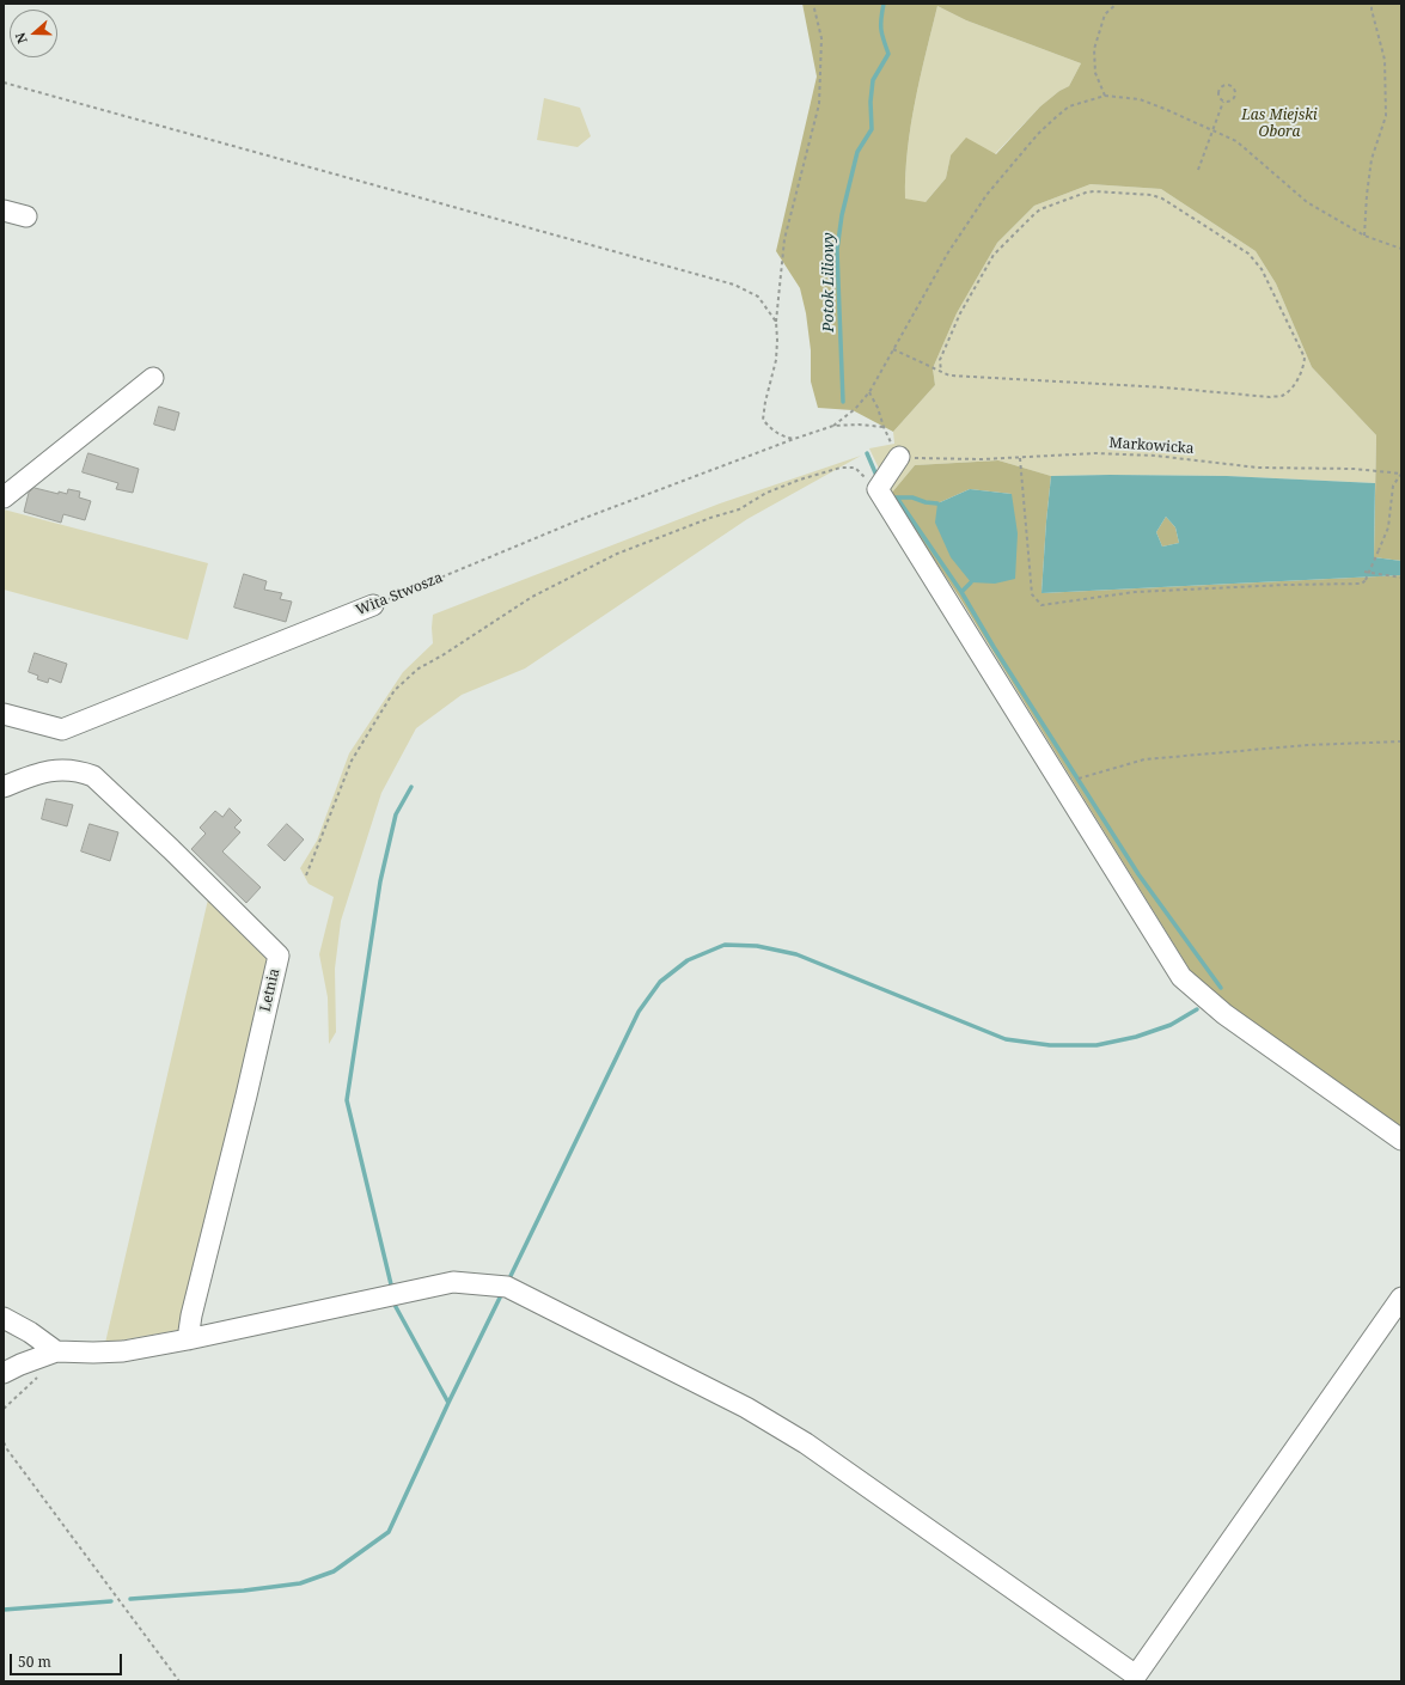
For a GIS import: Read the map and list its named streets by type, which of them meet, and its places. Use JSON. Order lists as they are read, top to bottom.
{
  "streets": {
    "street": ["Wita Stwosza", "Letnia"],
    "path": ["Markowicka"]
  },
  "water": ["Potok Liliowy"],
  "parks": ["Las Miejski Obora"],
  "scale_bar": "50 m",
  "north": "left"
}
